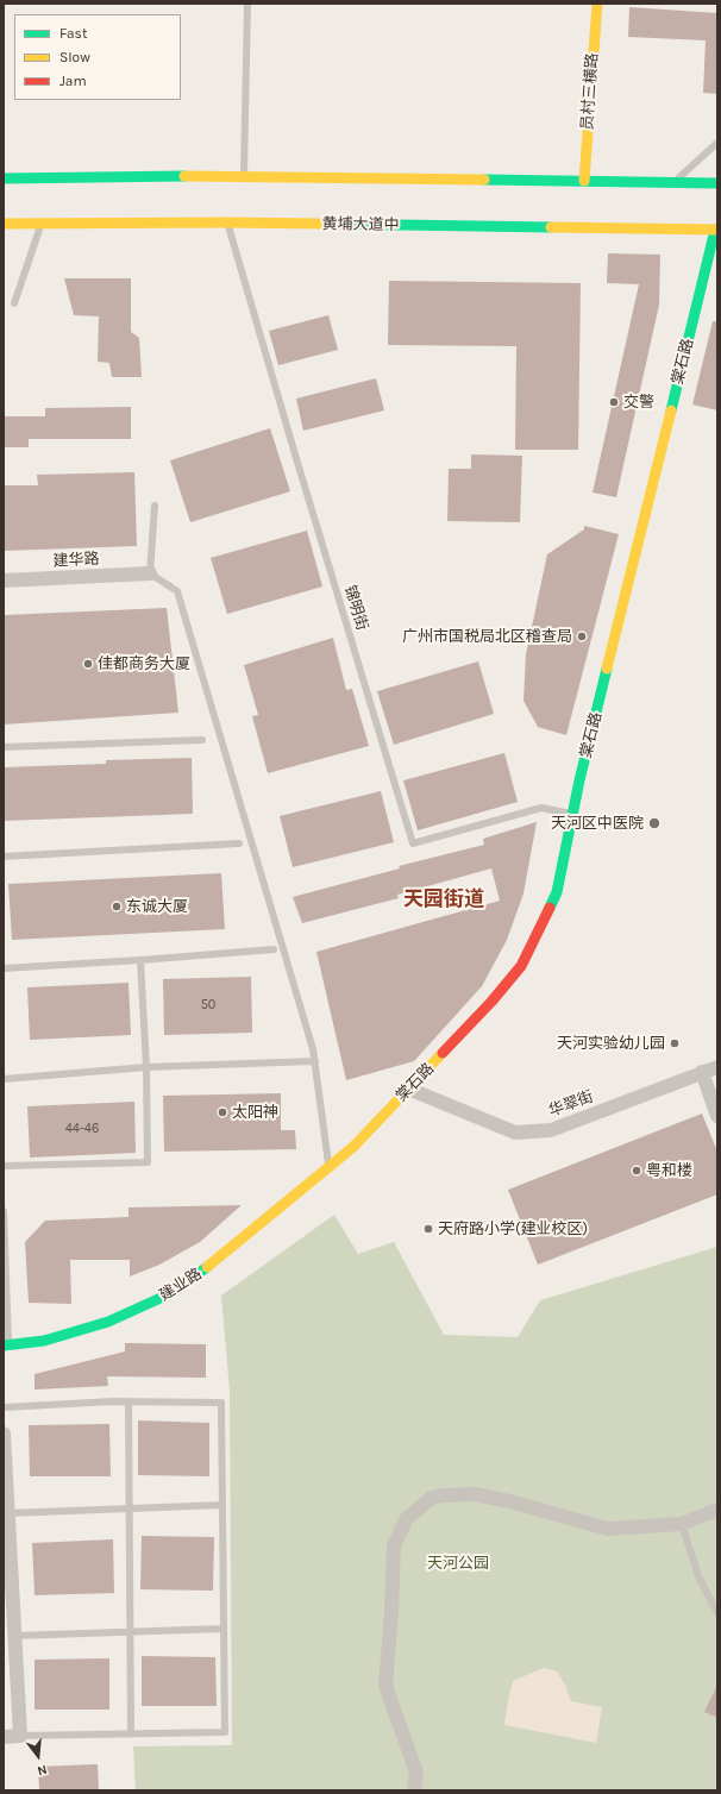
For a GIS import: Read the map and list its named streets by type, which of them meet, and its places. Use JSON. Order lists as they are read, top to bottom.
{
  "streets": {
    "street": [
      "员村三横路",
      "黄埔大道中",
      "棠石路",
      "建华路",
      "华翠街",
      "建业路"
    ],
    "lane": ["锦明街"]
  },
  "crossings": [
    ["黄埔大道中", "棠石路"],
    ["黄埔大道中", "锦明街"],
    ["棠石路", "锦明街"],
    ["棠石路", "华翠街"],
    ["棠石路", "建业路"]
  ],
  "districts": ["天园街道"],
  "parks": ["天河公园"],
  "places": [
    "交警",
    "广州市国税局北区稽查局",
    "佳都商务大厦",
    "天河区中医院",
    "东诚大厦",
    "天河实验幼儿园",
    "太阳神",
    "粤和楼",
    "天府路小学(建业校区)"
  ],
  "house_numbers": ["50", "44-46"],
  "legend": ["Fast", "Slow", "Jam"],
  "north": "bottom"
}
